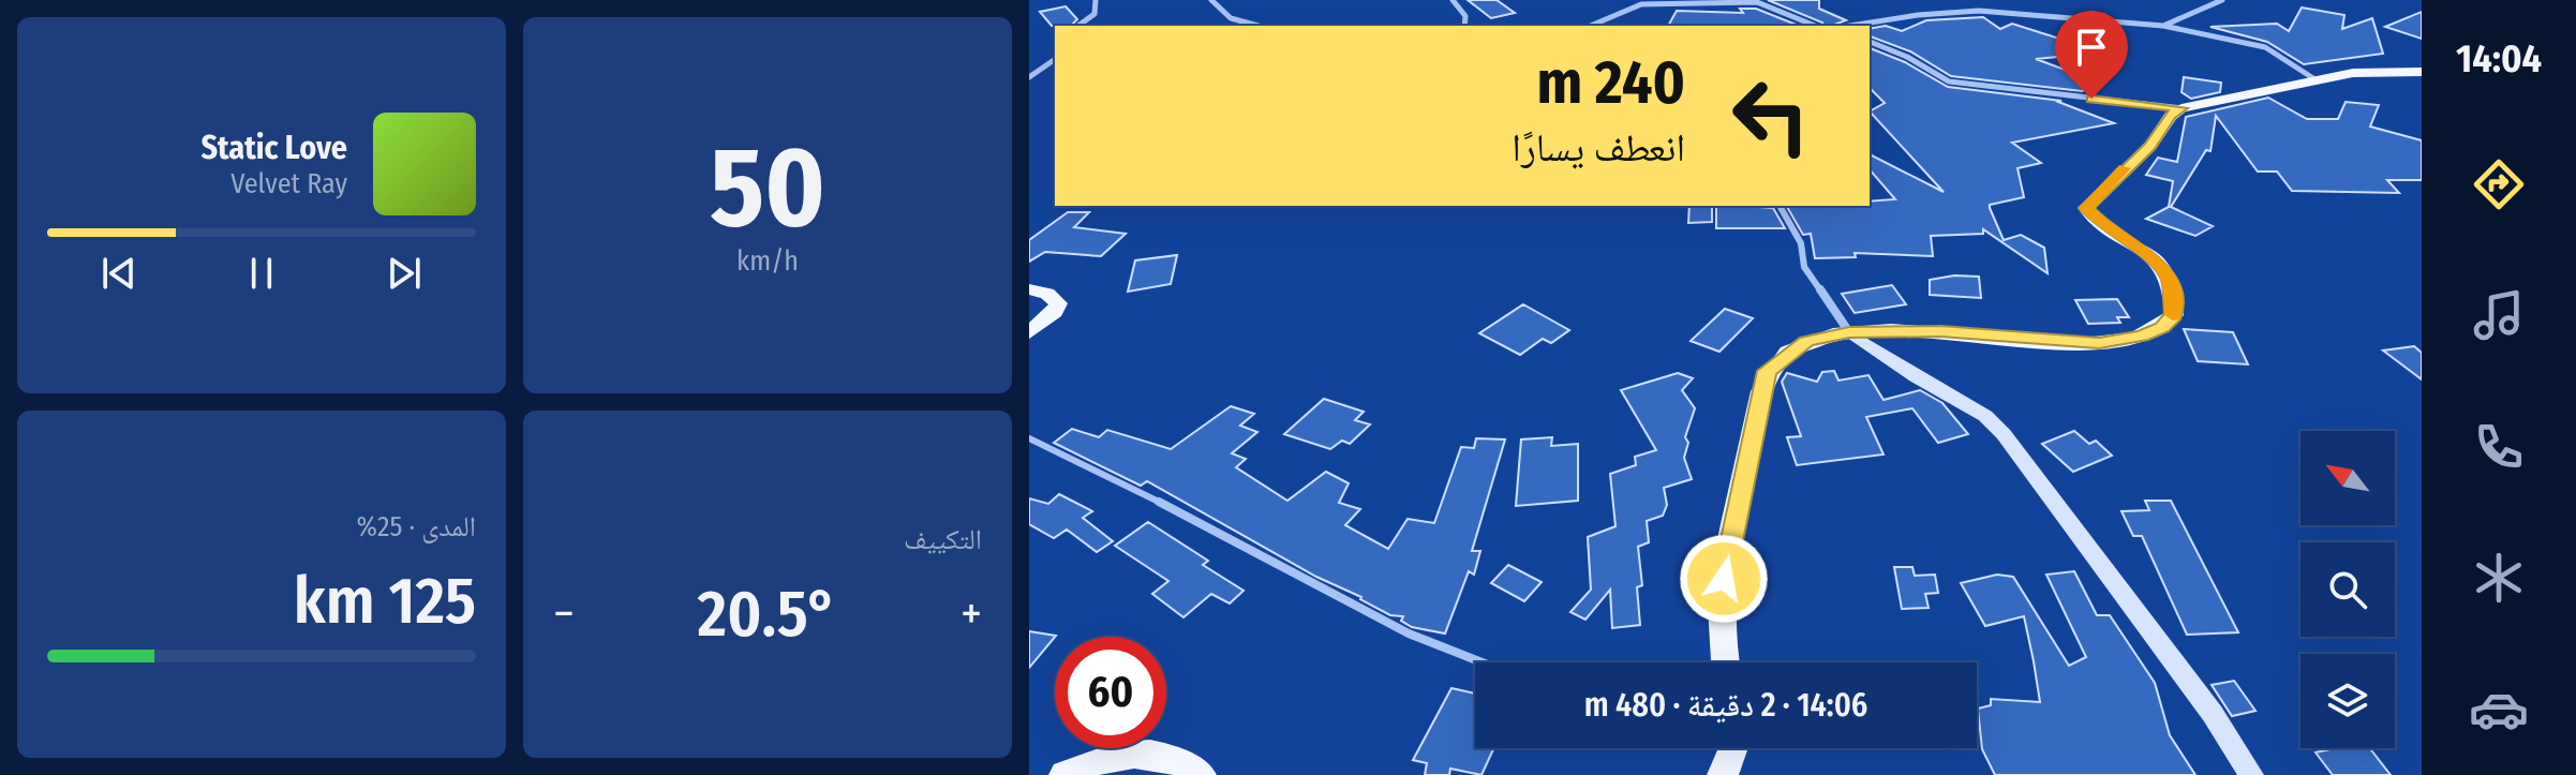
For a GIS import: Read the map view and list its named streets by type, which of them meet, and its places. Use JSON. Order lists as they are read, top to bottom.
{
  "north": "top left",
  "page": {
    "tabs": "14:04",
    "tile": [
      ["50", "km/h"],
      "التكييف",
      ["المدى · 25%", "125 km"]
    ],
    "turn": ["240 m", "انعطف يسارًا"],
    "song": ["Static Love", "Velvet Ray"],
    "heat": ["−", "20.5°", "+"],
    "limit": "60",
    "trip": "14:06 · 2 دقيقة · 480 m"
  }
}
